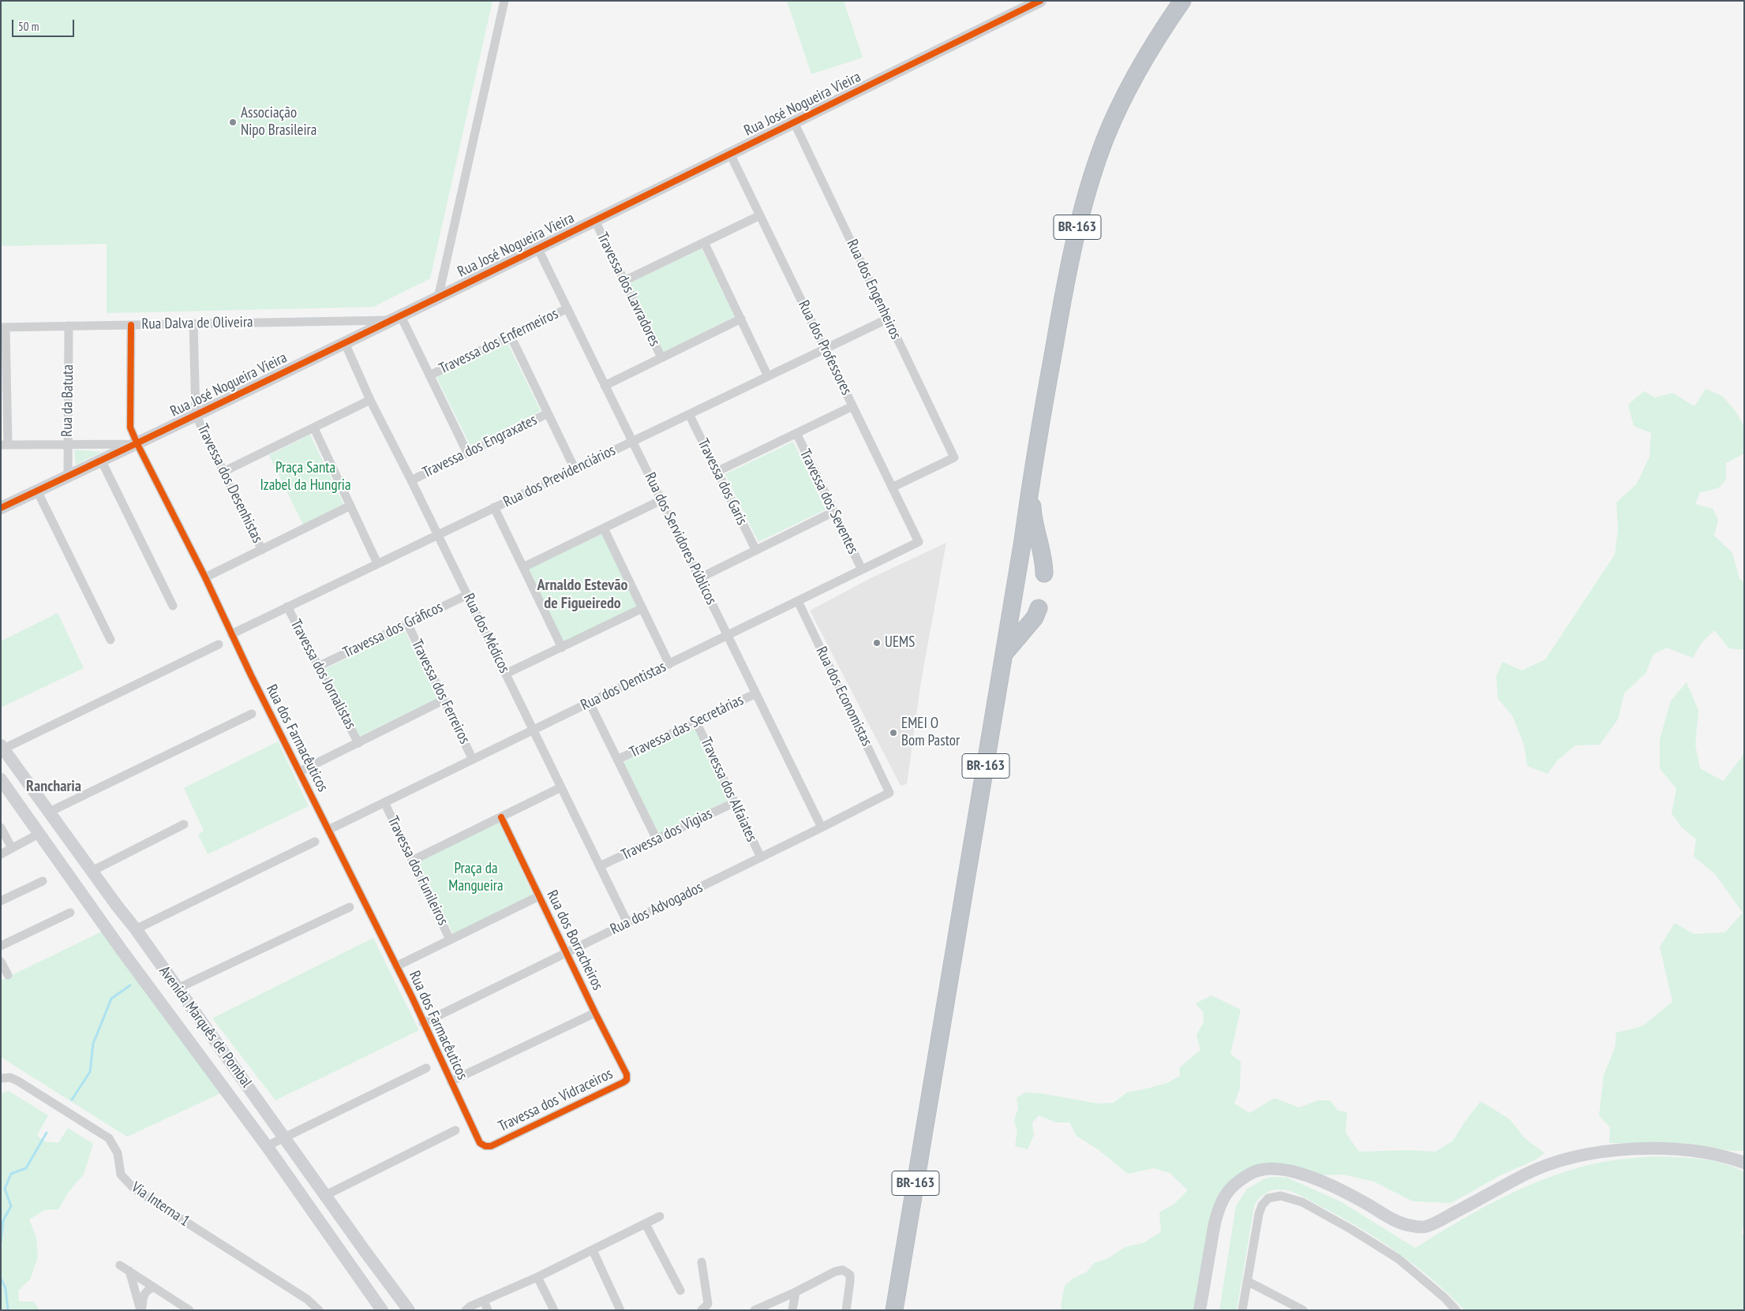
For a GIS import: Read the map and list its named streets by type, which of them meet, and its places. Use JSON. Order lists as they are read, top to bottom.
{
  "streets": {
    "highway": ["BR-163"],
    "street": [
      "Rua José Nogueira Vieira",
      "Travessa dos Lavradores",
      "Rua dos Engenheiros",
      "Rua Dalva de Oliveira",
      "Travessa dos Enfermeiros",
      "Rua dos Professores",
      "Rua da Batuta",
      "Travessa dos Engraxates",
      "Rua dos Previdenciários",
      "Travessa dos Garis",
      "Travessa dos Desenhistas",
      "Travessa dos Seventes",
      "Rua dos Servidores Públicos",
      "Travessa dos Gráficos",
      "Rua dos Médicos",
      "Travessa dos Jornalistas",
      "Rua dos Dentistas",
      "Travessa dos Ferreiros",
      "Rua dos Economistas",
      "Travessa das Secretárias",
      "Rua dos Farmacêuticos",
      "Travessa dos Alfaiates",
      "Travessa dos Vigias",
      "Travessa dos Funileiros",
      "Rua dos Advogados",
      "Rua dos Borracheiros",
      "Avenida Marquês de Pombal",
      "Travessa dos Vidraceiros",
      "Via Interna 1"
    ]
  },
  "crossings": [
    ["Rua José Nogueira Vieira", "Travessa dos Lavradores"],
    ["Rua José Nogueira Vieira", "Rua dos Engenheiros"],
    ["Rua José Nogueira Vieira", "Rua Dalva de Oliveira"],
    ["Rua José Nogueira Vieira", "Rua dos Professores"],
    ["Rua José Nogueira Vieira", "Rua da Batuta"],
    ["Rua José Nogueira Vieira", "Travessa dos Desenhistas"],
    ["Rua José Nogueira Vieira", "Rua dos Servidores Públicos"],
    ["Rua José Nogueira Vieira", "Rua dos Médicos"],
    ["Rua José Nogueira Vieira", "Rua dos Farmacêuticos"],
    ["Rua dos Engenheiros", "Rua dos Professores"],
    ["Rua dos Engenheiros", "Rua dos Previdenciários"],
    ["Rua Dalva de Oliveira", "Rua da Batuta"],
    ["Rua Dalva de Oliveira", "Travessa dos Desenhistas"],
    ["Rua Dalva de Oliveira", "Rua dos Farmacêuticos"],
    ["Travessa dos Enfermeiros", "Rua dos Servidores Públicos"],
    ["Rua dos Professores", "Rua dos Previdenciários"],
    ["Rua dos Professores", "Rua dos Dentistas"],
    ["Travessa dos Engraxates", "Rua dos Médicos"],
    ["Rua dos Previdenciários", "Travessa dos Garis"],
    ["Rua dos Previdenciários", "Rua dos Servidores Públicos"],
    ["Rua dos Previdenciários", "Rua dos Médicos"],
    ["Rua dos Previdenciários", "Travessa dos Jornalistas"],
    ["Rua dos Previdenciários", "Rua dos Farmacêuticos"],
    ["Travessa dos Seventes", "Rua dos Dentistas"],
    ["Rua dos Servidores Públicos", "Rua dos Dentistas"],
    ["Rua dos Servidores Públicos", "Travessa das Secretárias"],
    ["Rua dos Servidores Públicos", "Rua dos Advogados"],
    ["Travessa dos Gráficos", "Rua dos Médicos"],
    ["Travessa dos Gráficos", "Travessa dos Jornalistas"],
    ["Travessa dos Gráficos", "Travessa dos Ferreiros"],
    ["Rua dos Médicos", "Rua dos Dentistas"],
    ["Rua dos Médicos", "Travessa dos Vigias"],
    ["Rua dos Médicos", "Rua dos Advogados"],
    ["Rua dos Dentistas", "Travessa dos Ferreiros"],
    ["Rua dos Dentistas", "Rua dos Economistas"],
    ["Rua dos Dentistas", "Rua dos Farmacêuticos"],
    ["Rua dos Dentistas", "Travessa dos Funileiros"],
    ["Rua dos Economistas", "Rua dos Advogados"],
    ["Travessa das Secretárias", "Travessa dos Alfaiates"],
    ["Rua dos Farmacêuticos", "Rua dos Advogados"],
    ["Rua dos Farmacêuticos", "Travessa dos Vidraceiros"],
    ["Travessa dos Alfaiates", "Travessa dos Vigias"],
    ["Travessa dos Alfaiates", "Rua dos Advogados"],
    ["Rua dos Advogados", "Rua dos Borracheiros"],
    ["Rua dos Borracheiros", "Travessa dos Vidraceiros"]
  ],
  "districts": ["Arnaldo Estevão de Figueiredo", "Rancharia"],
  "parks": ["Praça Santa Izabel da Hungria", "Praça da Mangueira"],
  "places": ["Associação Nipo Brasileira", "UEMS", "EMEI O Bom Pastor"],
  "scale_bar": "50 m"
}
